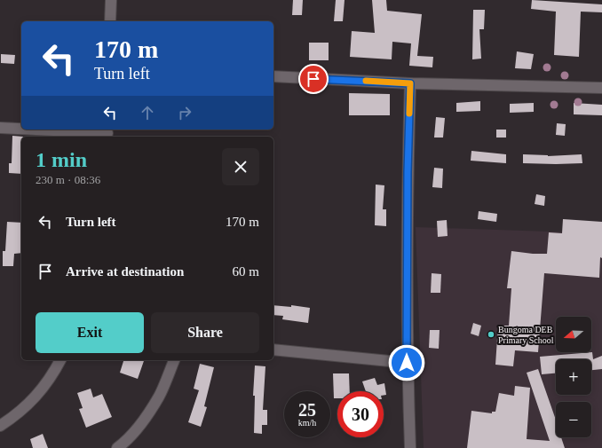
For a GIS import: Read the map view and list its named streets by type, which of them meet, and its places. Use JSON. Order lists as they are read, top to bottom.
{
  "places": ["Bungoma DEB Primary School"],
  "north": "left",
  "page": {
    "turn": ["170 m", "Turn left"],
    "heading": ["1 min", "230 m · 08:36"],
    "list": [
      {
        "name": "Turn left",
        "value": "170 m"
      },
      {
        "name": "Arrive at destination",
        "value": "60 m"
      }
    ],
    "buttons": ["Exit", "Share"],
    "map_buttons": ["+", "−"],
    "speed": "25 km/h",
    "limit": "30"
  }
}
